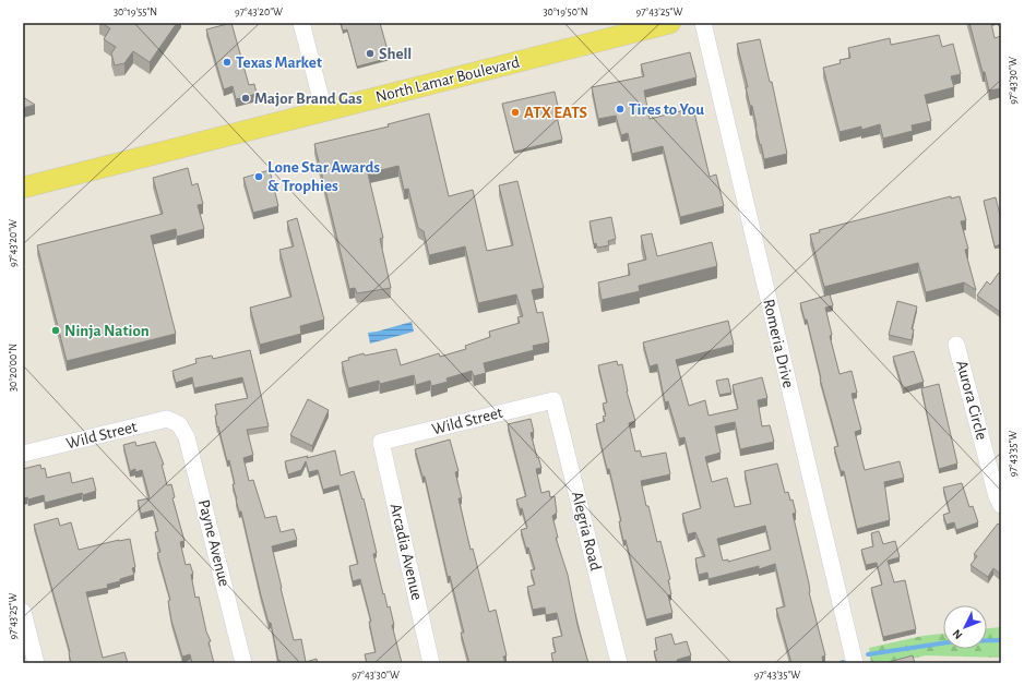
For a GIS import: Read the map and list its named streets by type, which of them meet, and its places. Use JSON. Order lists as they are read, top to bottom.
{
  "streets": {
    "main road": ["North Lamar Boulevard"],
    "street": [
      "Romeria Drive",
      "Aurora Circle",
      "Wild Street",
      "Alegria Road",
      "Payne Avenue",
      "Arcadia Avenue"
    ]
  },
  "crossings": [
    ["Wild Street", "Alegria Road"],
    ["Wild Street", "Payne Avenue"],
    ["Wild Street", "Arcadia Avenue"]
  ],
  "places": [
    "Shell",
    "Texas Market",
    "Major Brand Gas",
    "Tires to You",
    "ATX EATS",
    "Lone Star Awards & Trophies",
    "Ninja Nation"
  ],
  "north": "bottom left",
  "coordinates": [
    "30°19'55\"N",
    "97°43'20\"W",
    "30°19'50\"N",
    "97°43'25\"W",
    "97°43'30\"W",
    "30°20'00\"N",
    "97°43'35\"W"
  ]
}
